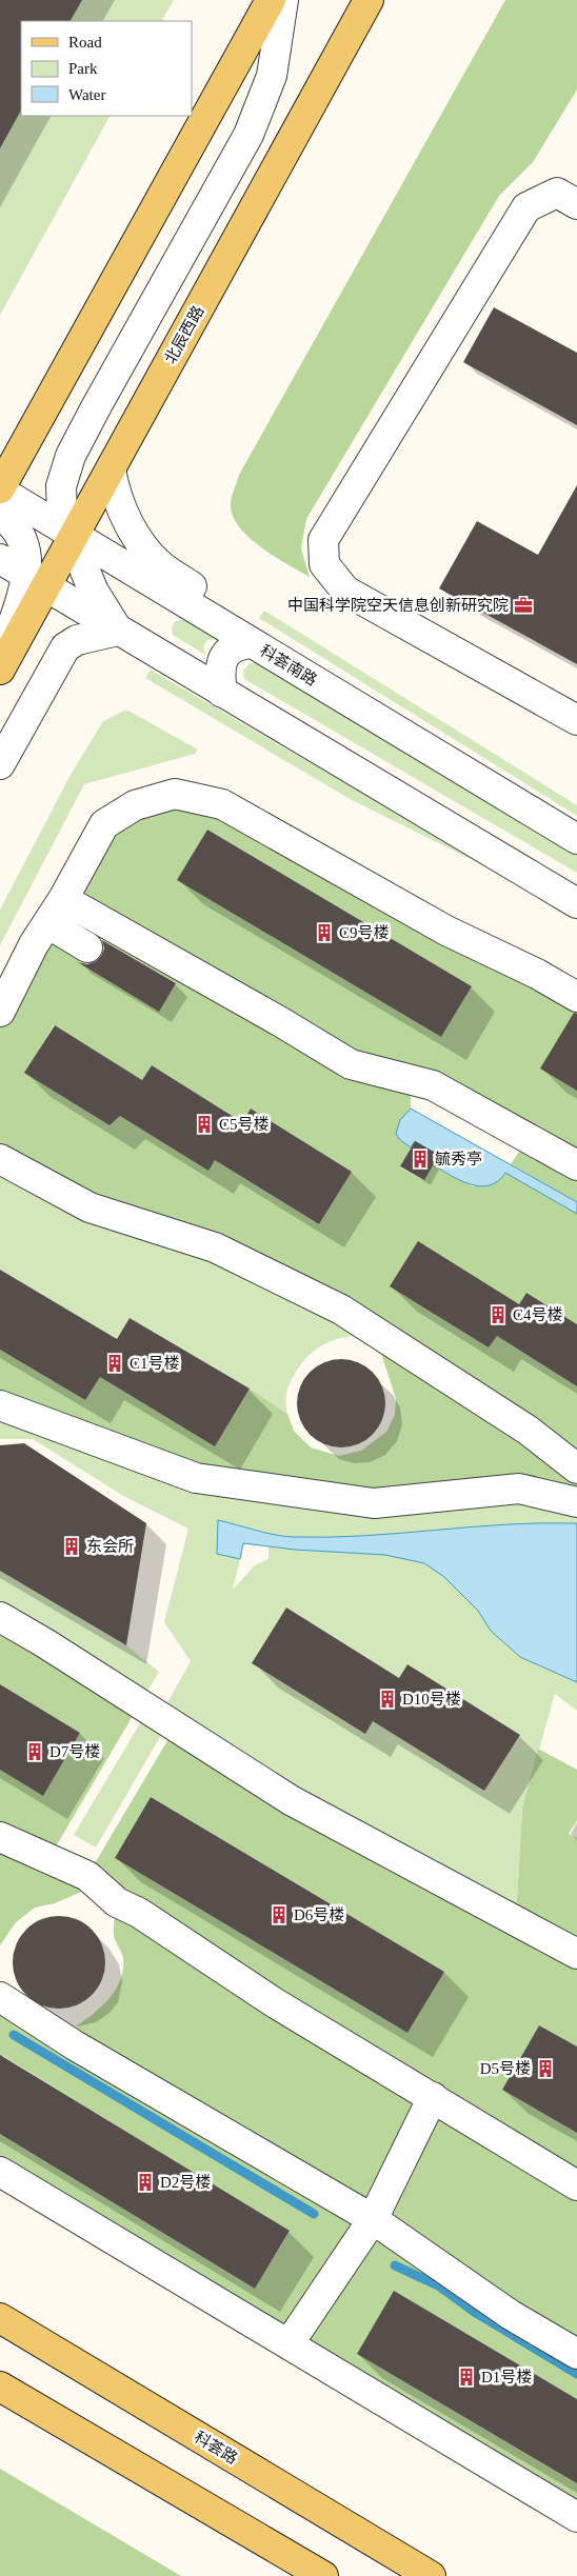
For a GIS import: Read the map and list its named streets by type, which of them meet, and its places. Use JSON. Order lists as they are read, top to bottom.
{
  "streets": {
    "main road": ["北辰西路", "科荟路"],
    "street": ["科荟南路"]
  },
  "crossings": [
    ["北辰西路", "科荟南路"]
  ],
  "places": {
    "office": ["中国科学院空天信息创新研究院"],
    "building": [
      "C9号楼",
      "C5号楼",
      "毓秀亭",
      "C4号楼",
      "C1号楼",
      "东会所",
      "D10号楼",
      "D7号楼",
      "D6号楼",
      "D5号楼",
      "D2号楼",
      "D1号楼"
    ]
  },
  "legend": ["Road", "Park", "Water"]
}
